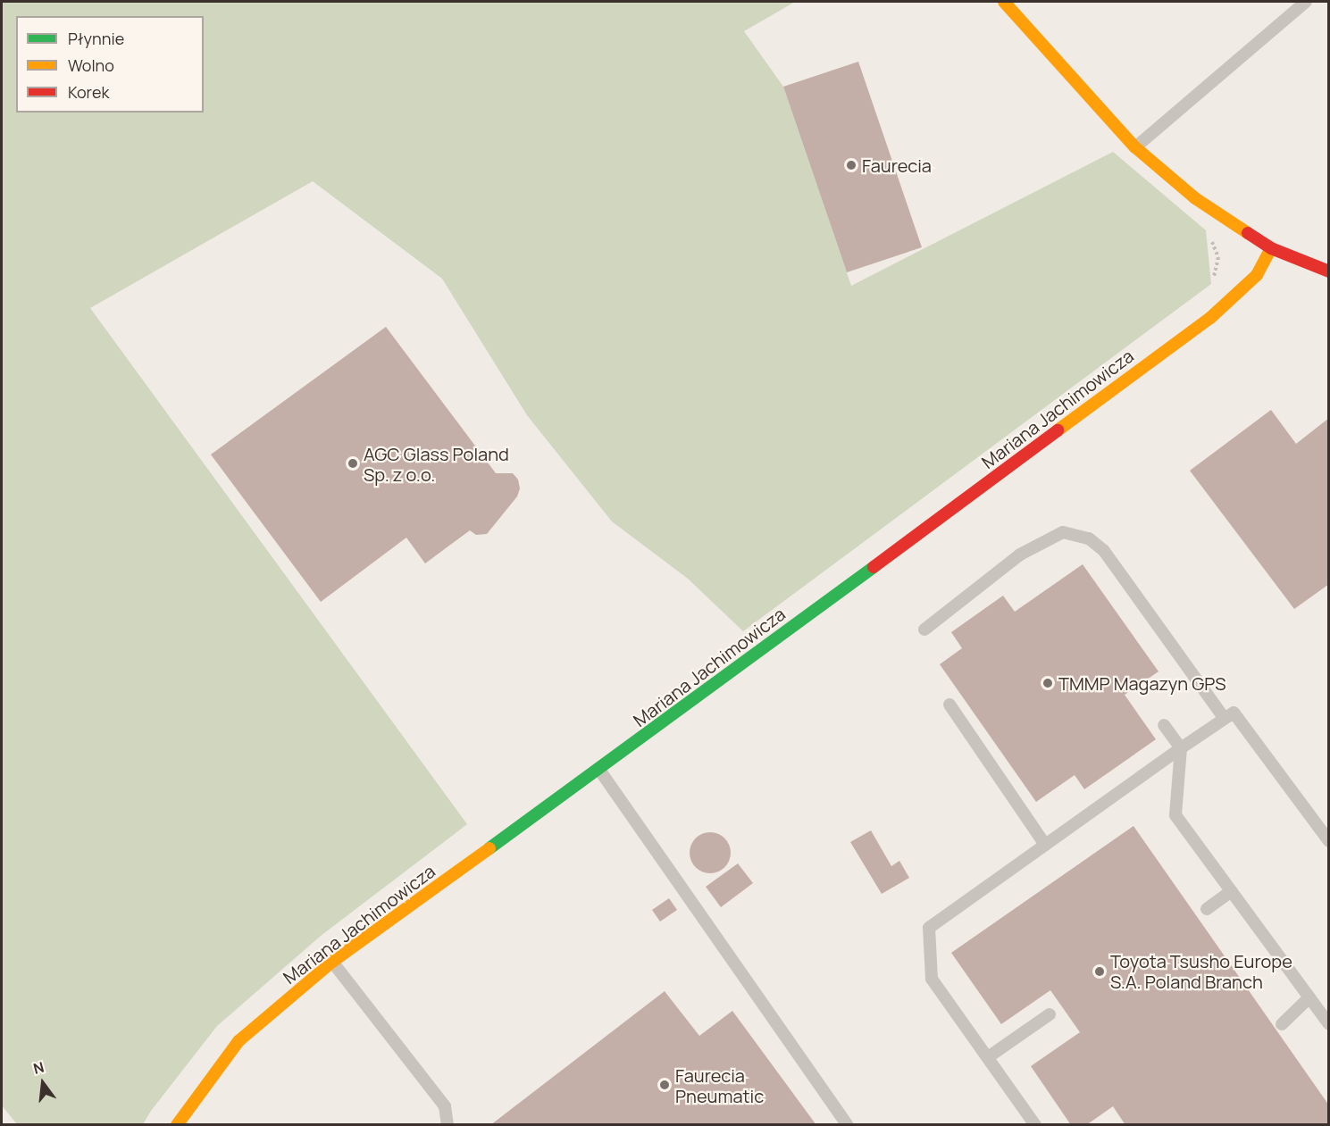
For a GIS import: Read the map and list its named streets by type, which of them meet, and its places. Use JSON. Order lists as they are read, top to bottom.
{
  "streets": {
    "street": ["Mariana Jachimowicza"]
  },
  "places": [
    "Faurecia",
    "AGC Glass Poland Sp. z o.o.",
    "TMMP Magazyn GPS",
    "Toyota Tsusho Europe S.A. Poland Branch",
    "Faurecia Pneumatic"
  ],
  "legend": ["Płynnie", "Wolno", "Korek"],
  "north": "top"
}
